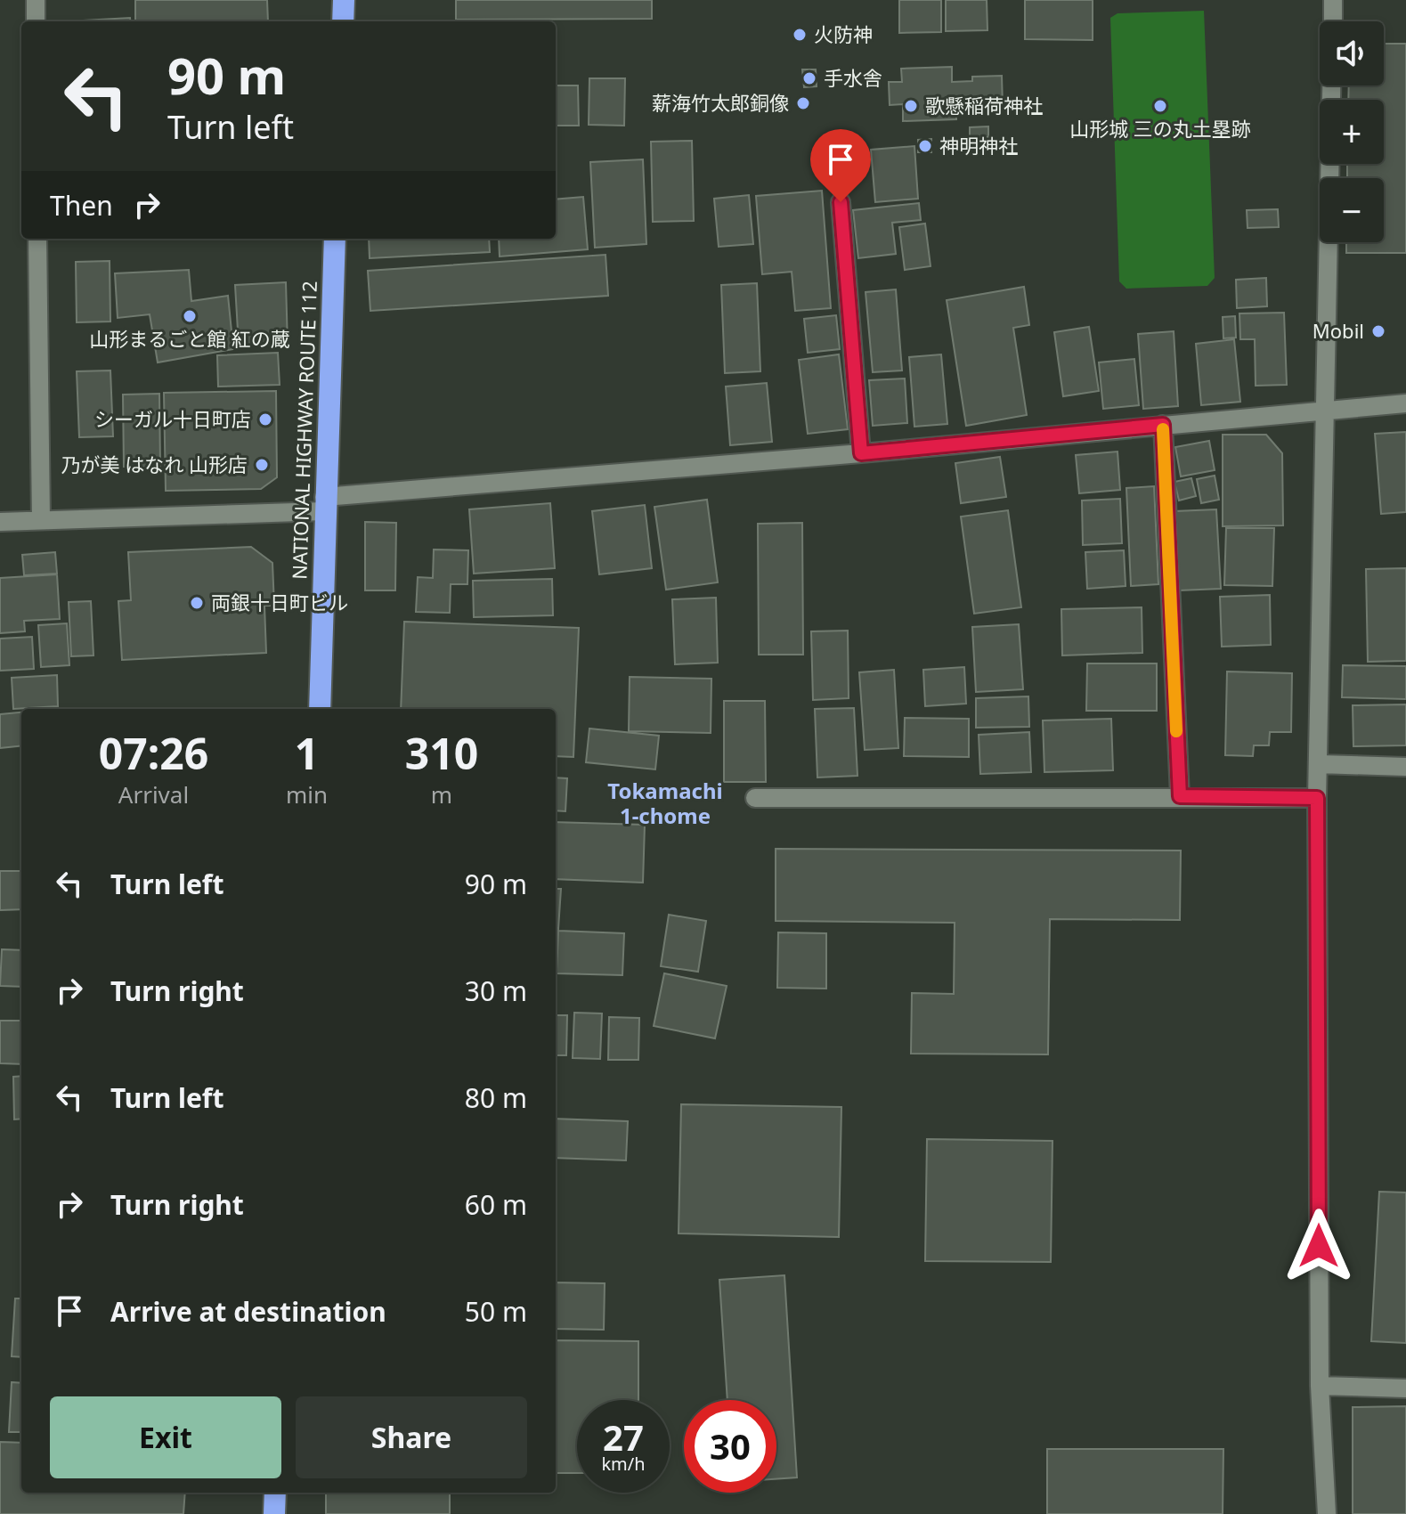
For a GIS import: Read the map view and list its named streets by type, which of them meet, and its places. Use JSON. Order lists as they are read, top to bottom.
{
  "streets": {
    "highway": ["NATIONAL HIGHWAY ROUTE 112"]
  },
  "districts": ["Tokamachi 1-chome"],
  "places": [
    "火防神",
    "手水舎",
    "薪海竹太郎銅像",
    "歌懸稲荷神社",
    "山形城 三の丸土塁跡",
    "神明神社",
    "山形まるごと館 紅の蔵",
    "Mobil",
    "シーガル十日町店",
    "乃が美 はなれ 山形店",
    "両銀十日町ビル"
  ],
  "page": {
    "map_buttons": ["+", "−"],
    "turn": ["90 m", "Turn left"],
    "then": "Then",
    "eta": [
      "07:26",
      "Arrival",
      "1",
      "min",
      "310",
      "m"
    ],
    "list": [
      {
        "name": "Turn left",
        "value": "90 m"
      },
      {
        "name": "Turn right",
        "value": "30 m"
      },
      {
        "name": "Turn left",
        "value": "80 m"
      },
      {
        "name": "Turn right",
        "value": "60 m"
      },
      {
        "name": "Arrive at destination",
        "value": "50 m"
      }
    ],
    "buttons": ["Exit", "Share"],
    "speed": "27 km/h",
    "limit": "30"
  }
}
